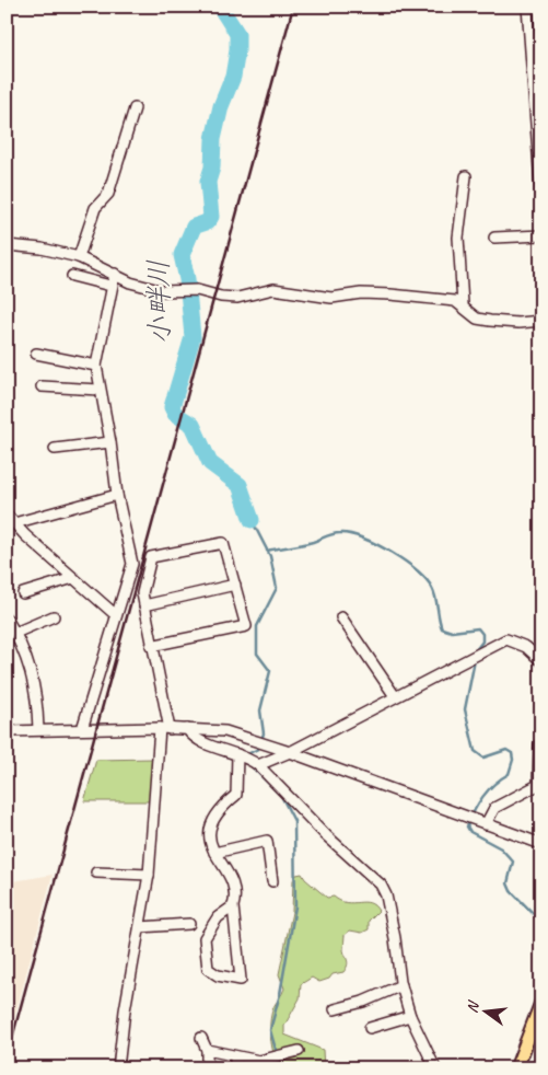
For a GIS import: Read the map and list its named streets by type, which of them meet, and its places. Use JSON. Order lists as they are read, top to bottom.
{
  "water": ["小畔川"],
  "north": "left"
}
